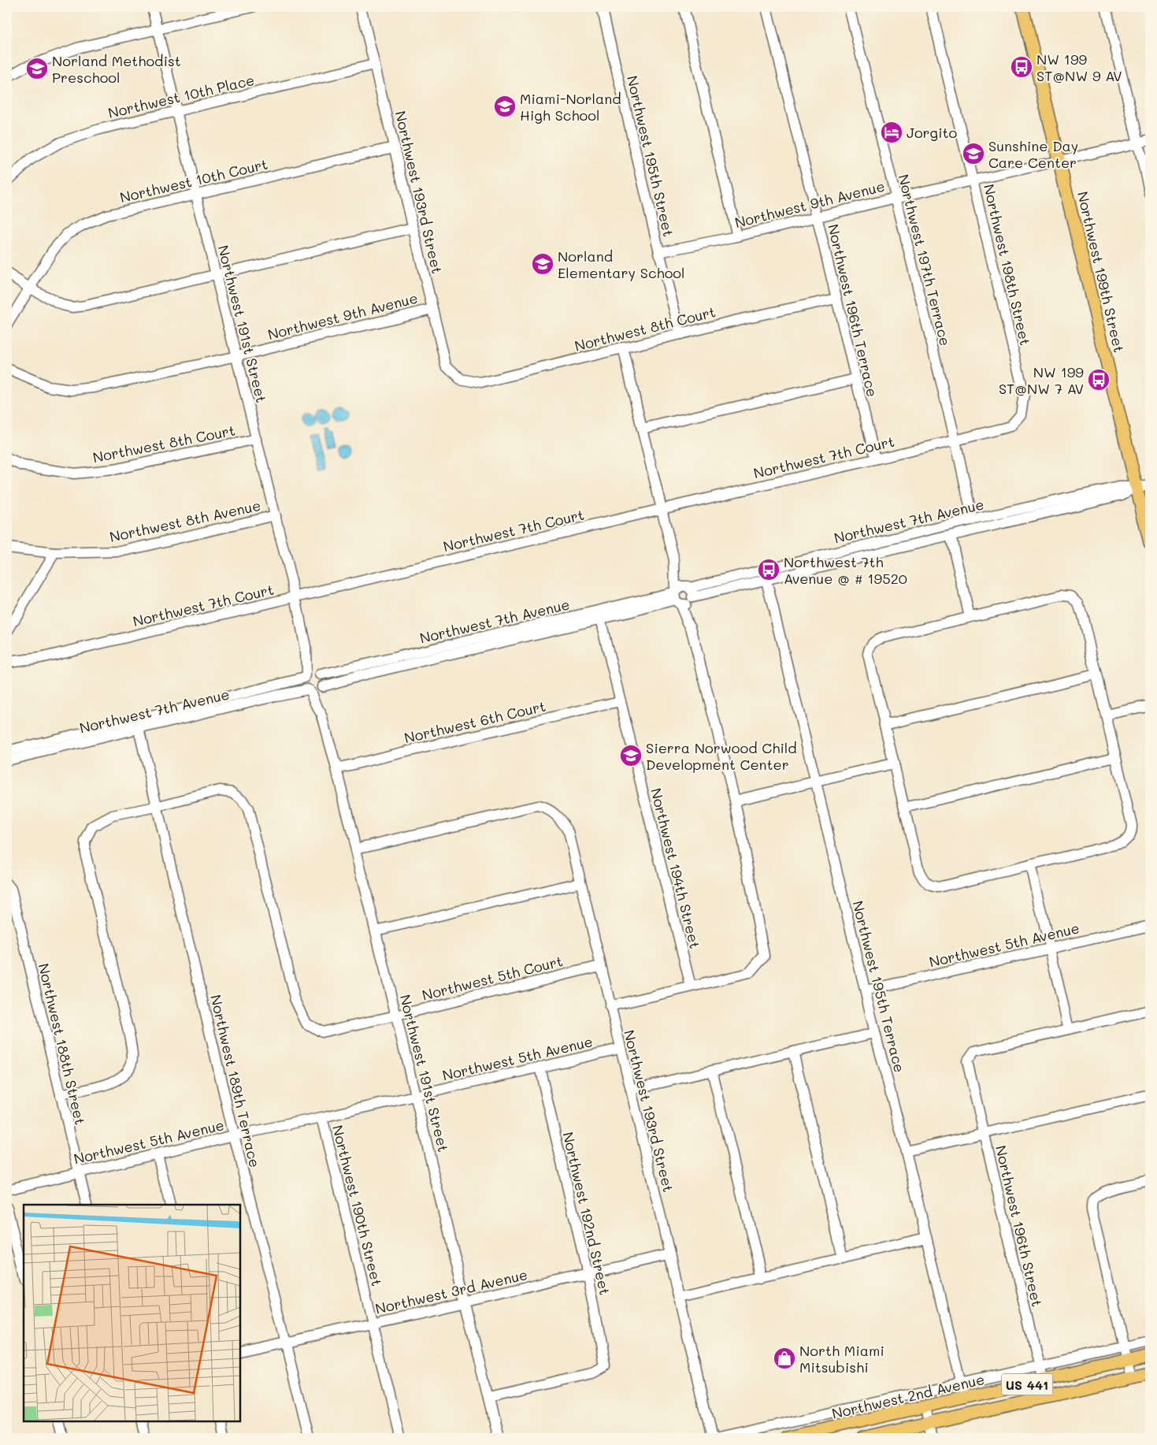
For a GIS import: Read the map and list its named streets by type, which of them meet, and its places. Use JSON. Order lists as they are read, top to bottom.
{
  "streets": {
    "main road": ["Northwest 199th Street", "US 441", "Northwest 2nd Avenue"],
    "street": [
      "Northwest 10th Place",
      "Northwest 195th Street",
      "Northwest 10th Court",
      "Northwest 193rd Street",
      "Northwest 9th Avenue",
      "Northwest 197th Terrace",
      "Northwest 198th Street",
      "Northwest 196th Terrace",
      "Northwest 191st Street",
      "Northwest 8th Court",
      "Northwest 7th Court",
      "Northwest 8th Avenue",
      "Northwest 7th Avenue",
      "Northwest 6th Court",
      "Northwest 194th Street",
      "Northwest 5th Avenue",
      "Northwest 5th Court",
      "Northwest 195th Terrace",
      "Northwest 188th Street",
      "Northwest 189th Terrace",
      "Northwest 190th Street",
      "Northwest 192nd Street",
      "Northwest 196th Street",
      "Northwest 3rd Avenue"
    ]
  },
  "crossings": [
    ["Northwest 10th Place", "Northwest 193rd Street"],
    ["Northwest 10th Place", "Northwest 191st Street"],
    ["Northwest 195th Street", "Northwest 9th Avenue"],
    ["Northwest 195th Street", "Northwest 8th Court"],
    ["Northwest 10th Court", "Northwest 193rd Street"],
    ["Northwest 10th Court", "Northwest 191st Street"],
    ["Northwest 193rd Street", "Northwest 9th Avenue"],
    ["Northwest 193rd Street", "Northwest 191st Street"],
    ["Northwest 193rd Street", "Northwest 8th Court"],
    ["Northwest 193rd Street", "Northwest 5th Avenue"],
    ["Northwest 193rd Street", "Northwest 5th Court"],
    ["Northwest 193rd Street", "Northwest 3rd Avenue"],
    ["Northwest 9th Avenue", "Northwest 197th Terrace"],
    ["Northwest 9th Avenue", "Northwest 198th Street"],
    ["Northwest 9th Avenue", "Northwest 199th Street"],
    ["Northwest 9th Avenue", "Northwest 196th Terrace"],
    ["Northwest 9th Avenue", "Northwest 191st Street"],
    ["Northwest 197th Terrace", "Northwest 7th Court"],
    ["Northwest 197th Terrace", "Northwest 7th Avenue"],
    ["Northwest 198th Street", "Northwest 7th Court"],
    ["Northwest 199th Street", "Northwest 7th Avenue"],
    ["Northwest 196th Terrace", "Northwest 8th Court"],
    ["Northwest 196th Terrace", "Northwest 7th Court"],
    ["Northwest 191st Street", "Northwest 8th Court"],
    ["Northwest 191st Street", "Northwest 7th Court"],
    ["Northwest 191st Street", "Northwest 8th Avenue"],
    ["Northwest 191st Street", "Northwest 7th Avenue"],
    ["Northwest 191st Street", "Northwest 6th Court"],
    ["Northwest 191st Street", "Northwest 5th Avenue"],
    ["Northwest 191st Street", "Northwest 5th Court"],
    ["Northwest 191st Street", "Northwest 192nd Street"],
    ["Northwest 191st Street", "Northwest 3rd Avenue"],
    ["Northwest 7th Avenue", "Northwest 194th Street"],
    ["Northwest 7th Avenue", "Northwest 195th Terrace"],
    ["Northwest 7th Avenue", "Northwest 189th Terrace"],
    ["Northwest 6th Court", "Northwest 194th Street"],
    ["Northwest 5th Avenue", "Northwest 195th Terrace"],
    ["Northwest 5th Avenue", "Northwest 188th Street"],
    ["Northwest 5th Avenue", "Northwest 189th Terrace"],
    ["Northwest 5th Avenue", "Northwest 190th Street"],
    ["Northwest 5th Avenue", "Northwest 192nd Street"],
    ["Northwest 5th Court", "Northwest 189th Terrace"],
    ["Northwest 195th Terrace", "Northwest 2nd Avenue"],
    ["Northwest 189th Terrace", "Northwest 3rd Avenue"],
    ["Northwest 190th Street", "Northwest 3rd Avenue"],
    ["Northwest 192nd Street", "Northwest 3rd Avenue"],
    ["Northwest 196th Street", "US 441"],
    ["Northwest 196th Street", "Northwest 2nd Avenue"]
  ],
  "places": {
    "bus stop": ["NW 199 ST@NW 9 AV", "NW 199 ST@NW 7 AV", "Northwest 7th Avenue @ # 19520"],
    "school or university": [
      "Norland Methodist Preschool",
      "Miami-Norland High School",
      "Sunshine Day Care Center",
      "Norland Elementary School",
      "Sierra Norwood Child Development Center"
    ],
    "hotel": ["Jorgito"],
    "shop": ["North Miami Mitsubishi"]
  }
}
